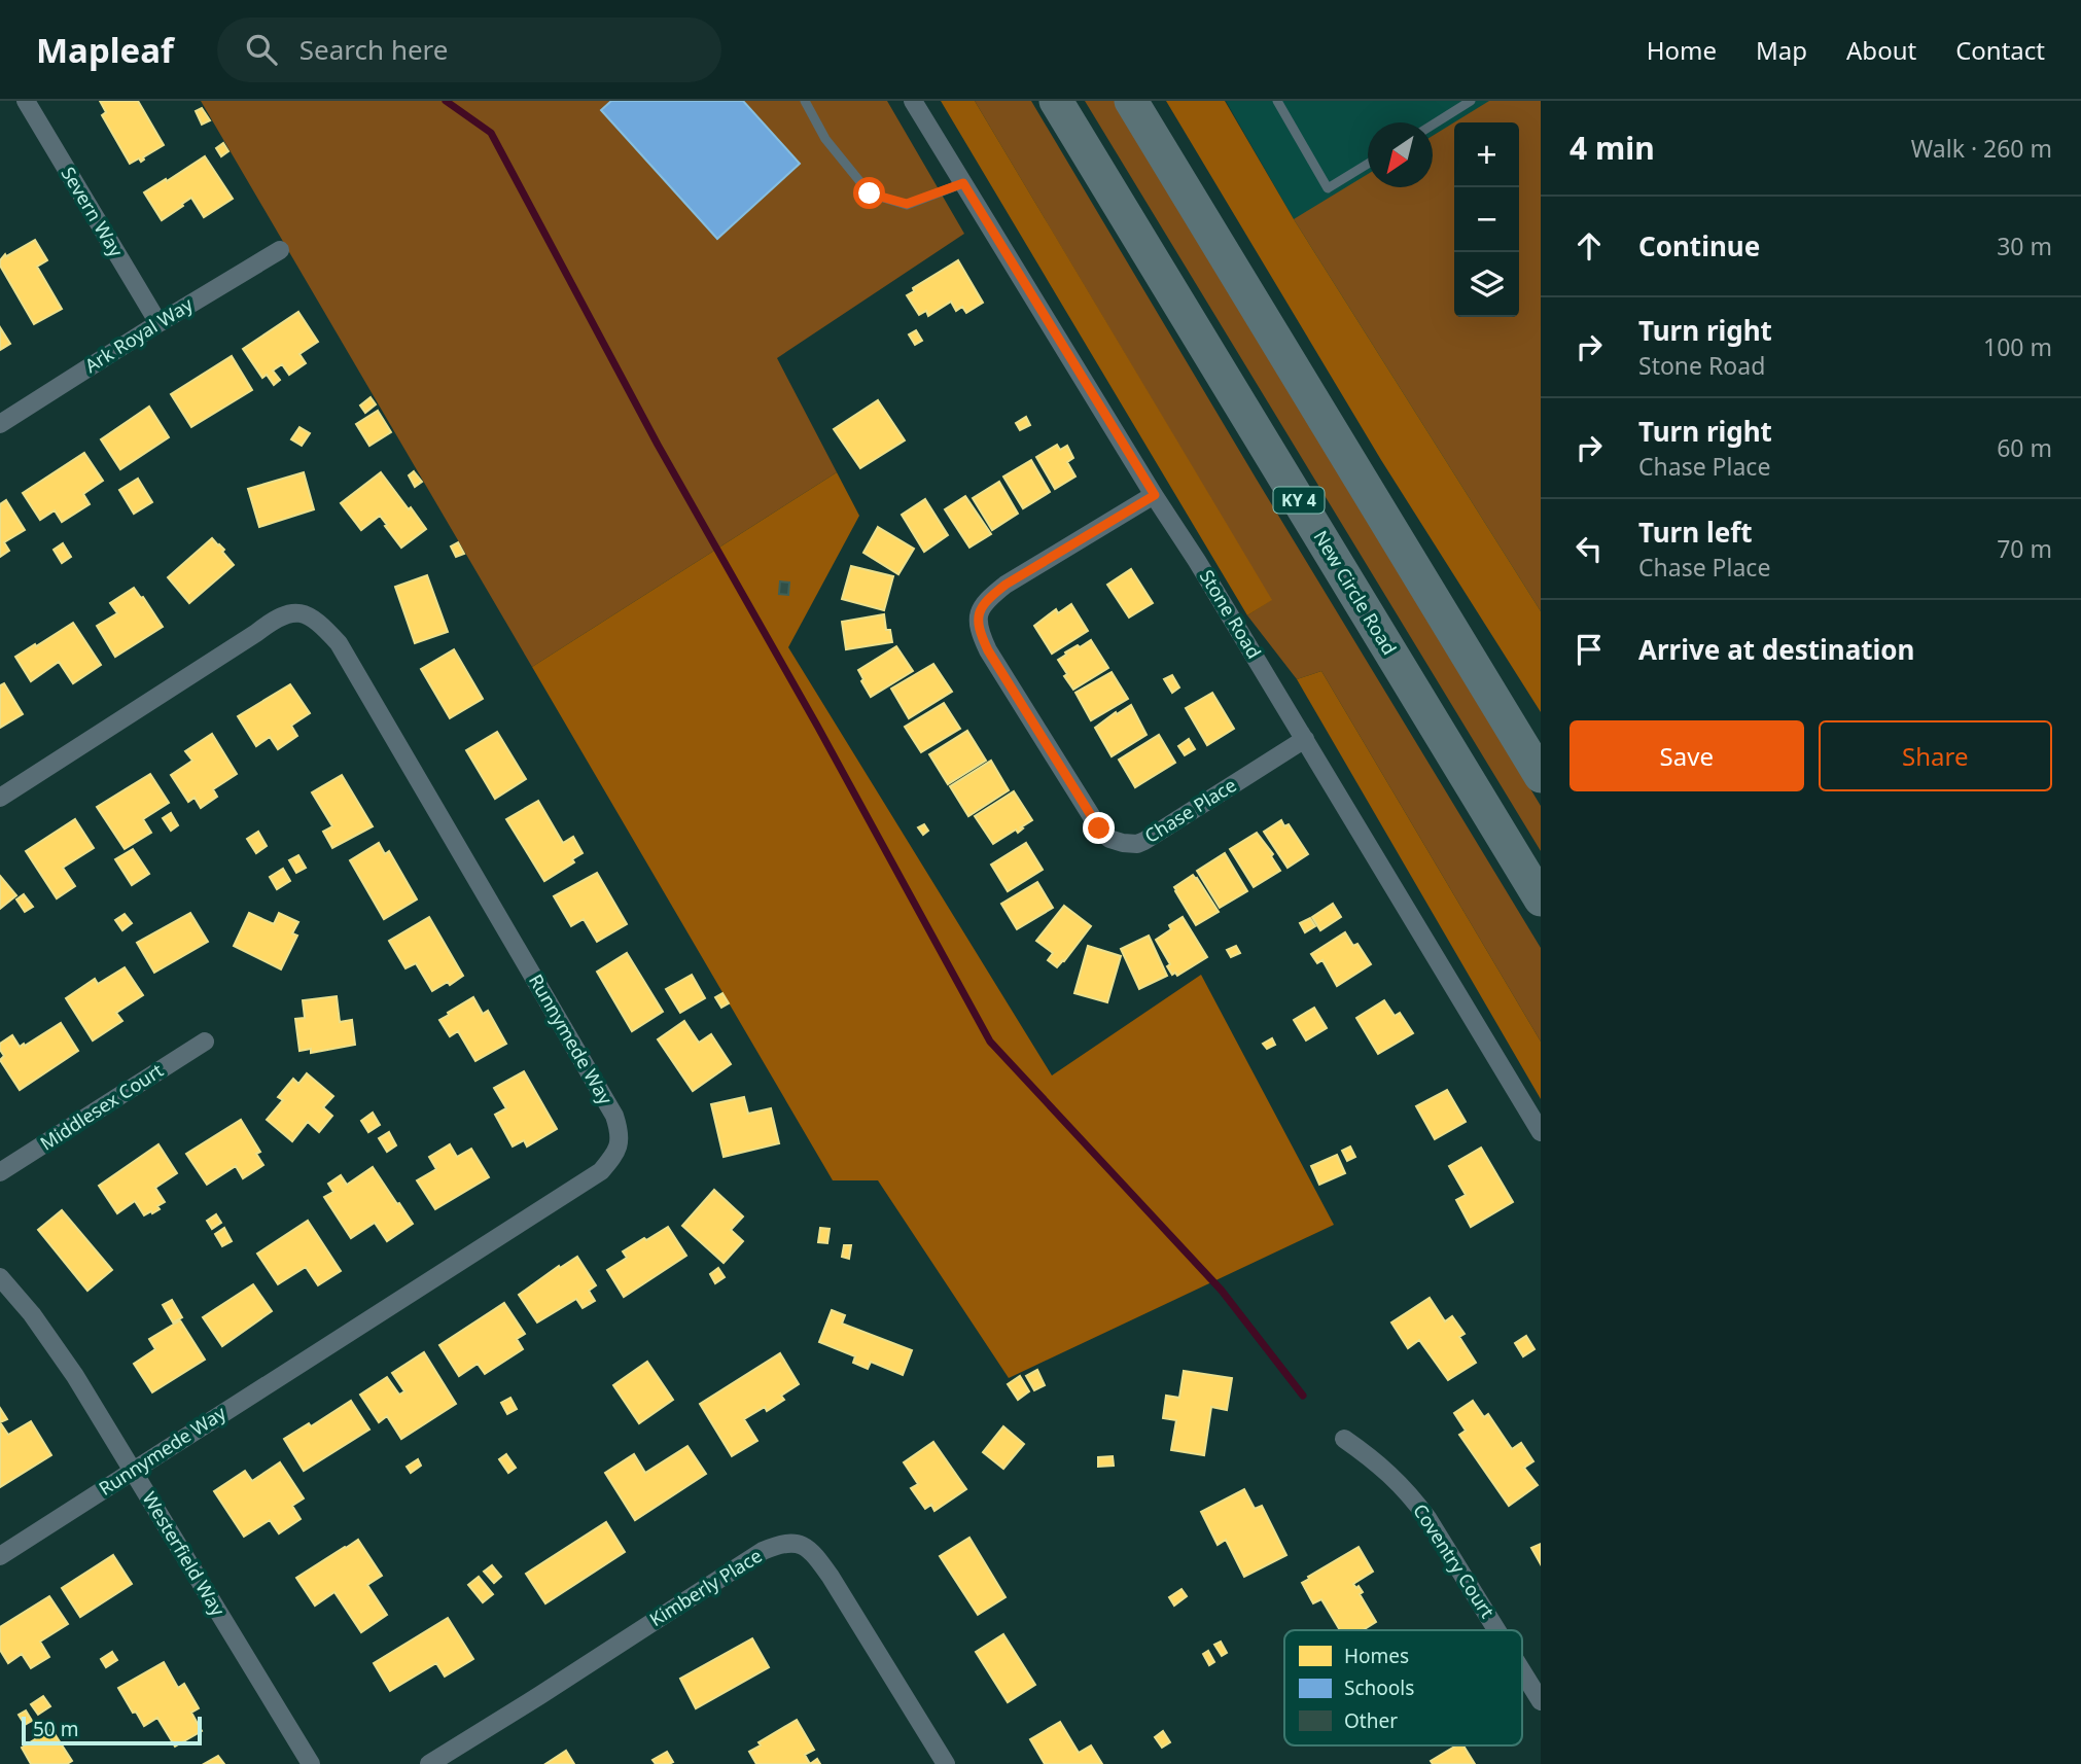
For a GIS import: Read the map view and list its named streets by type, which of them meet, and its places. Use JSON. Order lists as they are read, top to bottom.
{
  "streets": {
    "highway": ["KY 4", "New Circle Road"],
    "street": [
      "Severn Way",
      "Ark Royal Way",
      "Stone Road",
      "Chase Place",
      "Runnymede Way",
      "Middlesex Court",
      "Westerfield Way",
      "Coventry Court",
      "Kimberly Place"
    ]
  },
  "crossings": [
    ["Severn Way", "Ark Royal Way"],
    ["Stone Road", "Chase Place"],
    ["Runnymede Way", "Westerfield Way"]
  ],
  "legend": ["Homes", "Schools", "Other"],
  "scale_bar": "50 m",
  "north": "bottom left",
  "page": {
    "header": "Mapleaf",
    "search": "Search here",
    "nav": [
      "Home",
      "Map",
      "About",
      "Contact"
    ],
    "heading": ["4 min", "Walk · 260 m"],
    "map_buttons": ["+", "−"],
    "list": [
      ["Continue", "30 m"],
      ["Turn right", "Stone Road", "100 m"],
      ["Turn right", "Chase Place", "60 m"],
      ["Turn left", "Chase Place", "70 m"],
      "Arrive at destination"
    ],
    "buttons": ["Save", "Share"],
    "scale": "50 m"
  }
}
